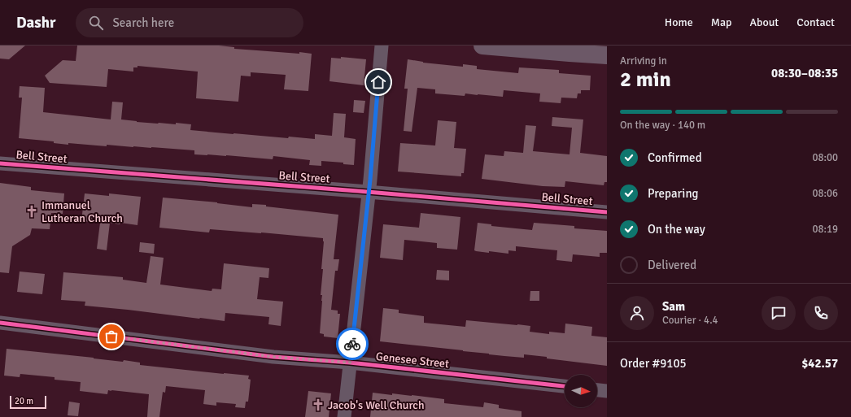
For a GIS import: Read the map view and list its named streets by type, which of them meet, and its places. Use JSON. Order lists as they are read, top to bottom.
{
  "streets": {
    "street": ["Bell Street", "Genesee Street"]
  },
  "places": {
    "church": ["Immanuel Lutheran Church", "Jacob's Well Church"]
  },
  "scale_bar": "20 m",
  "north": "right",
  "page": {
    "header": "Dashr",
    "search": "Search here",
    "nav": [
      "Home",
      "Map",
      "About",
      "Contact"
    ],
    "heading": ["2 min", "Arriving in", "08:30–08:35"],
    "panel": [
      "Sam",
      "Courier · 4.4",
      "Order #9105",
      "$42.57"
    ],
    "bar": "On the way · 140 m",
    "list": [
      ["Confirmed", "08:00"],
      ["Preparing", "08:06"],
      ["On the way", "08:19"],
      "Delivered"
    ],
    "scale": "20 m"
  }
}
